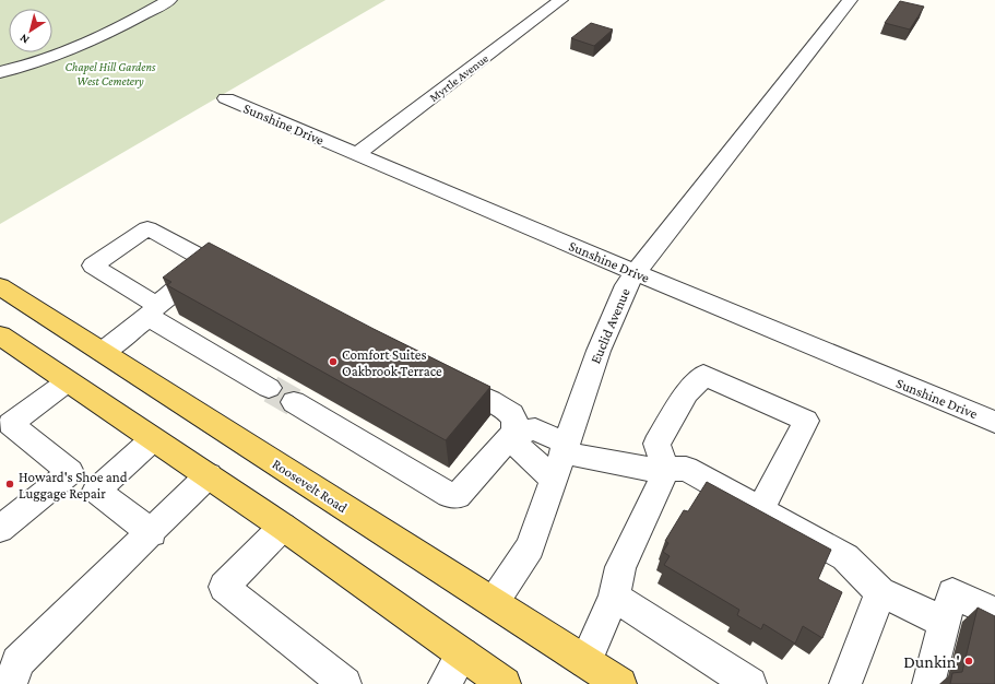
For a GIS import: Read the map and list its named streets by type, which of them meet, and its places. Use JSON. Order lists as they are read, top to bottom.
{
  "streets": {
    "main road": ["Roosevelt Road"],
    "street": ["Myrtle Avenue", "Sunshine Drive", "Euclid Avenue"]
  },
  "crossings": [
    ["Myrtle Avenue", "Sunshine Drive"],
    ["Sunshine Drive", "Euclid Avenue"],
    ["Euclid Avenue", "Roosevelt Road"]
  ],
  "parks": ["Chapel Hill Gardens West Cemetery"],
  "places": ["Comfort Suites Oakbrook Terrace", "Howard's Shoe and Luggage Repair", "Dunkin'"],
  "north": "bottom left"
}
